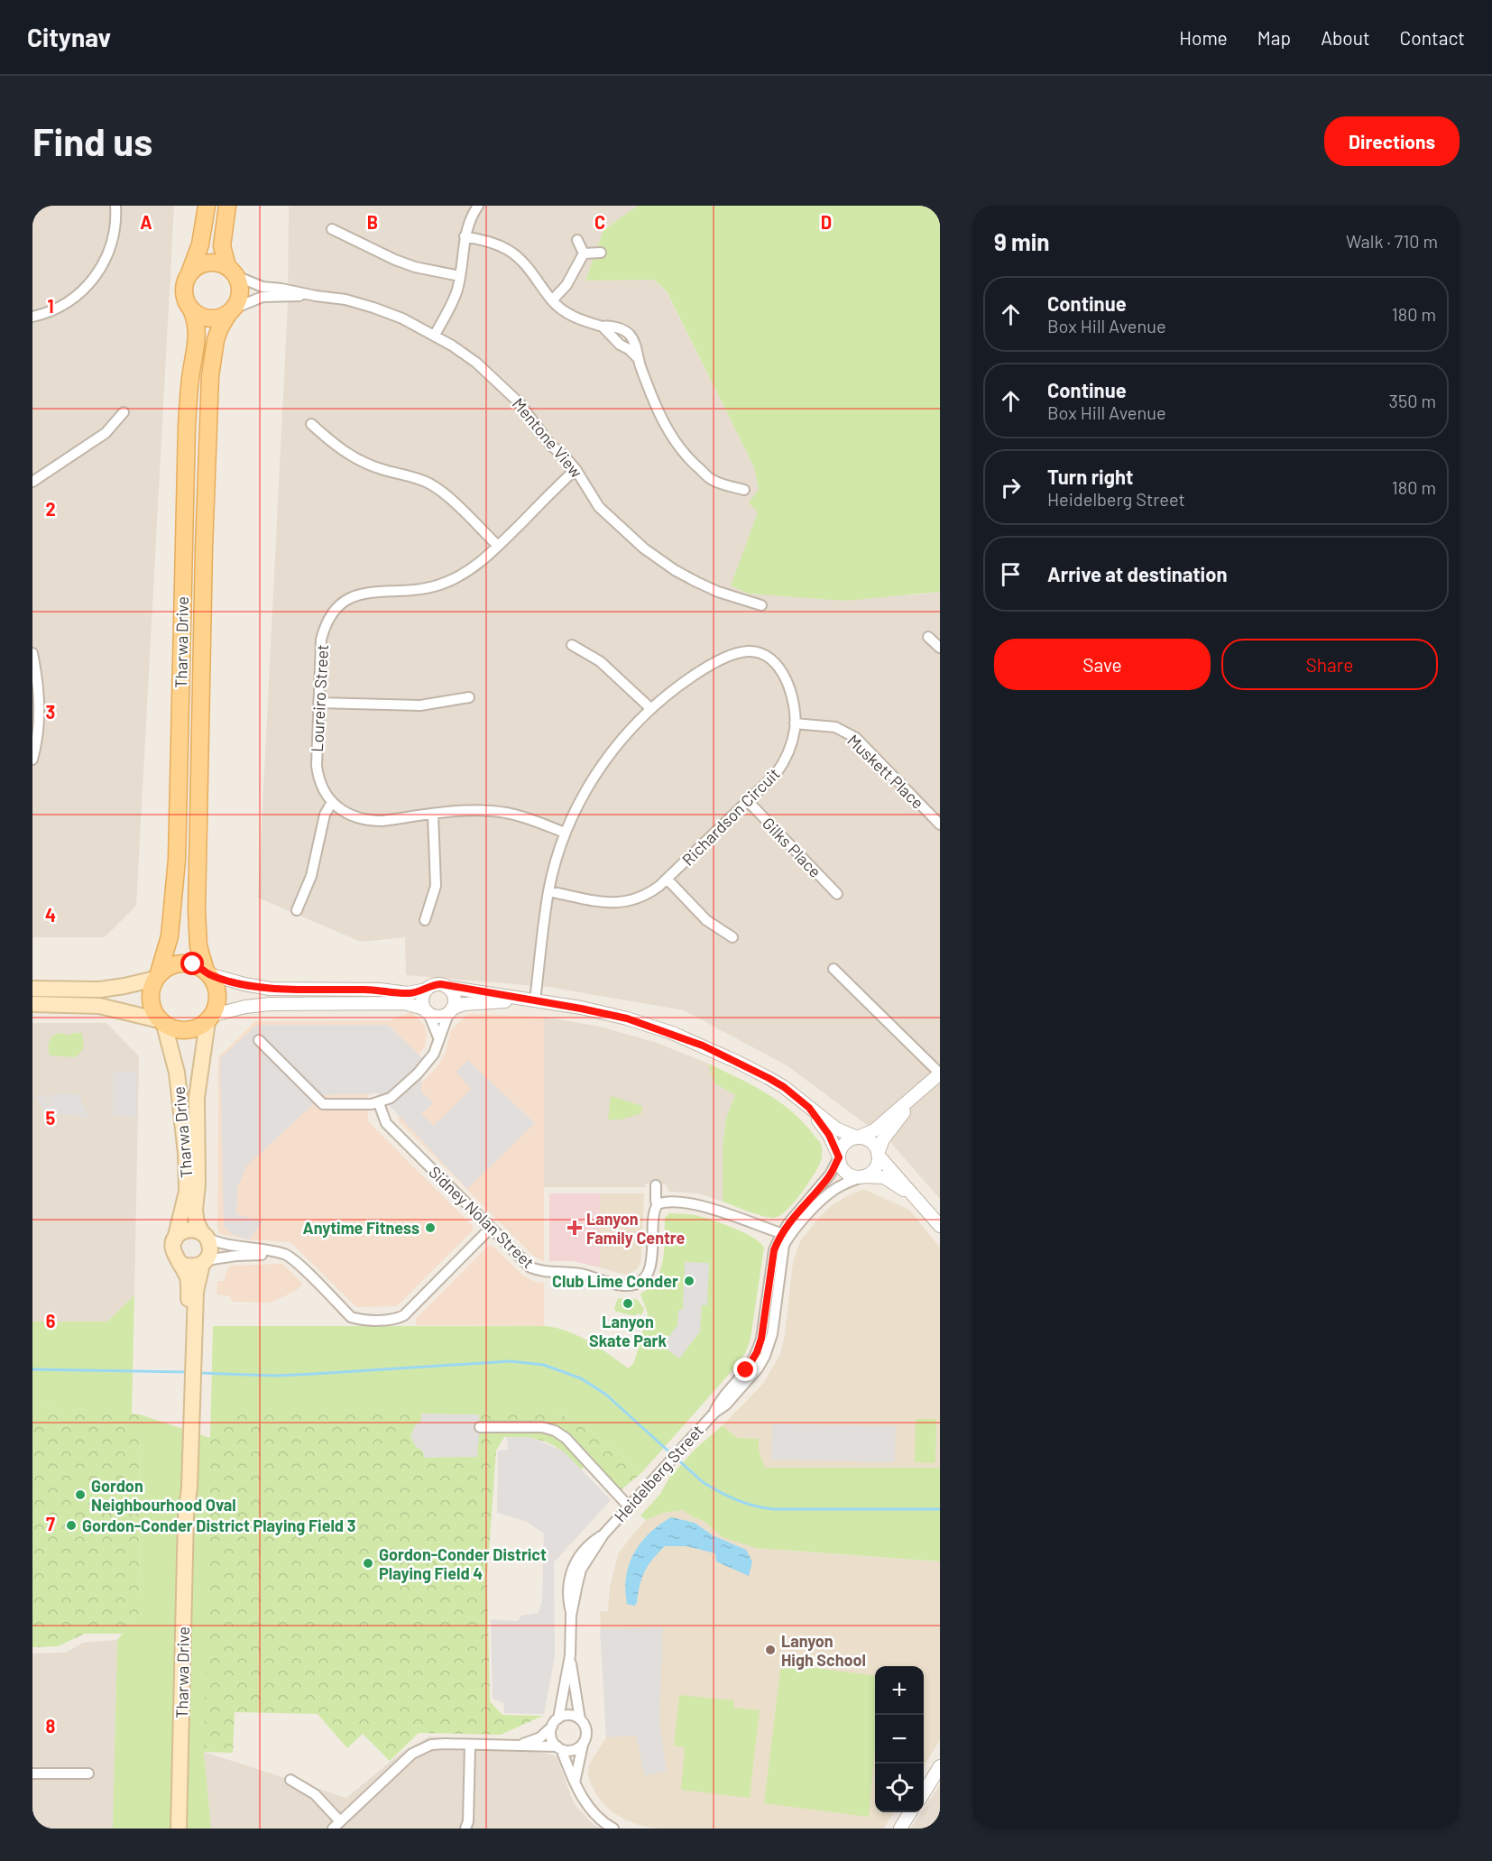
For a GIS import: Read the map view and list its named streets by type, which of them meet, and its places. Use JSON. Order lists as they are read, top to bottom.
{
  "streets": {
    "main road": ["Tharwa Drive"],
    "street": [
      "Mentone View",
      "Loureiro Street",
      "Muskett Place",
      "Richardson Circuit",
      "Gilks Place",
      "Sidney Nolan Street",
      "Heidelberg Street"
    ]
  },
  "crossings": [
    ["Mentone View", "Tharwa Drive"],
    ["Mentone View", "Loureiro Street"],
    ["Loureiro Street", "Richardson Circuit"],
    ["Muskett Place", "Richardson Circuit"],
    ["Richardson Circuit", "Gilks Place"]
  ],
  "places": {
    "other": [
      "Anytime Fitness",
      "Club Lime Conder",
      "Lanyon Skate Park",
      "Gordon Neighbourhood Oval",
      "Gordon-Conder District Playing Field 3",
      "Gordon-Conder District Playing Field 4",
      "Lanyon High School"
    ],
    "health": ["Lanyon Family Centre"]
  },
  "page": {
    "header": "Citynav",
    "nav": [
      "Home",
      "Map",
      "About",
      "Contact"
    ],
    "buttons": [
      "Directions",
      ["Save", "Share"]
    ],
    "title": "Find us",
    "heading": ["9 min", "Walk · 710 m"],
    "list": [
      ["Continue", "Box Hill Avenue", "180 m"],
      ["Continue", "Box Hill Avenue", "350 m"],
      ["Turn right", "Heidelberg Street", "180 m"],
      "Arrive at destination"
    ],
    "map_buttons": ["+", "−"]
  },
  "grid": {
    "columns": [
      "A",
      "B",
      "C",
      "D"
    ],
    "rows": [
      "1",
      "2",
      "3",
      "4",
      "5",
      "6",
      "7",
      "8"
    ]
  }
}
